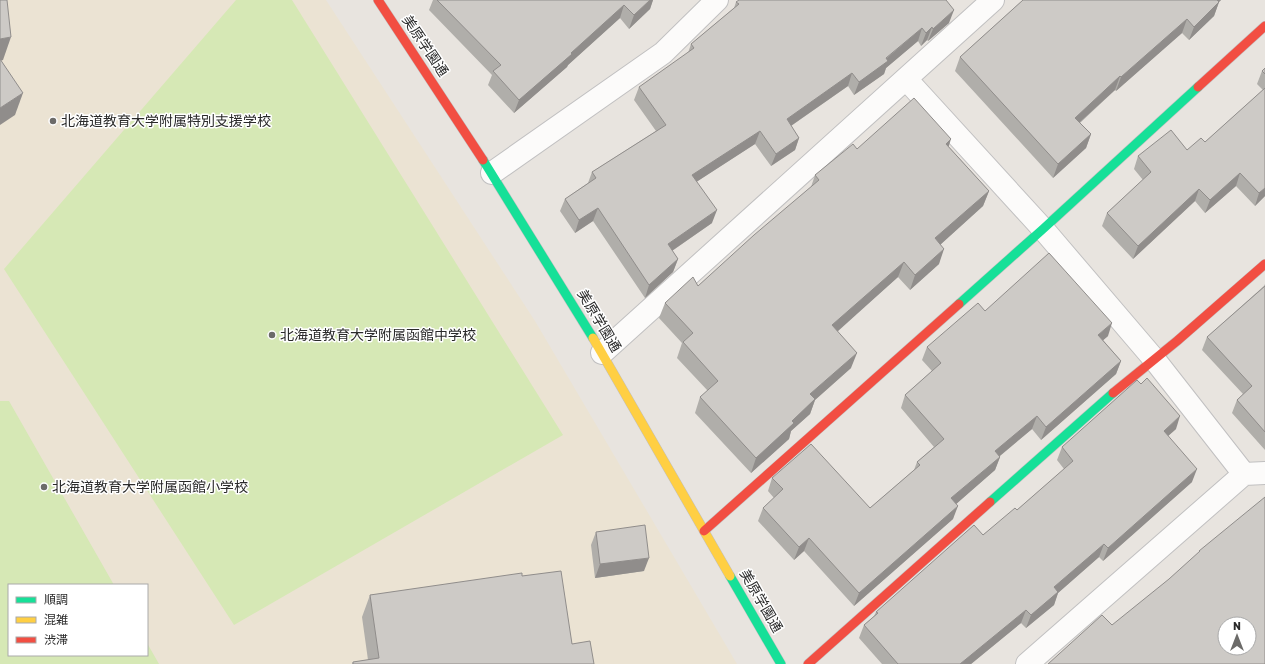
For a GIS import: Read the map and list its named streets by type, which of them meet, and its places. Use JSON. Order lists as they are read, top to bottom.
{
  "streets": {
    "street": ["美原学園通"]
  },
  "places": ["北海道教育大学附属特別支援学校", "北海道教育大学附属函館中学校", "北海道教育大学附属函館小学校"],
  "legend": ["順調", "混雑", "渋滞"],
  "north": "top"
}
